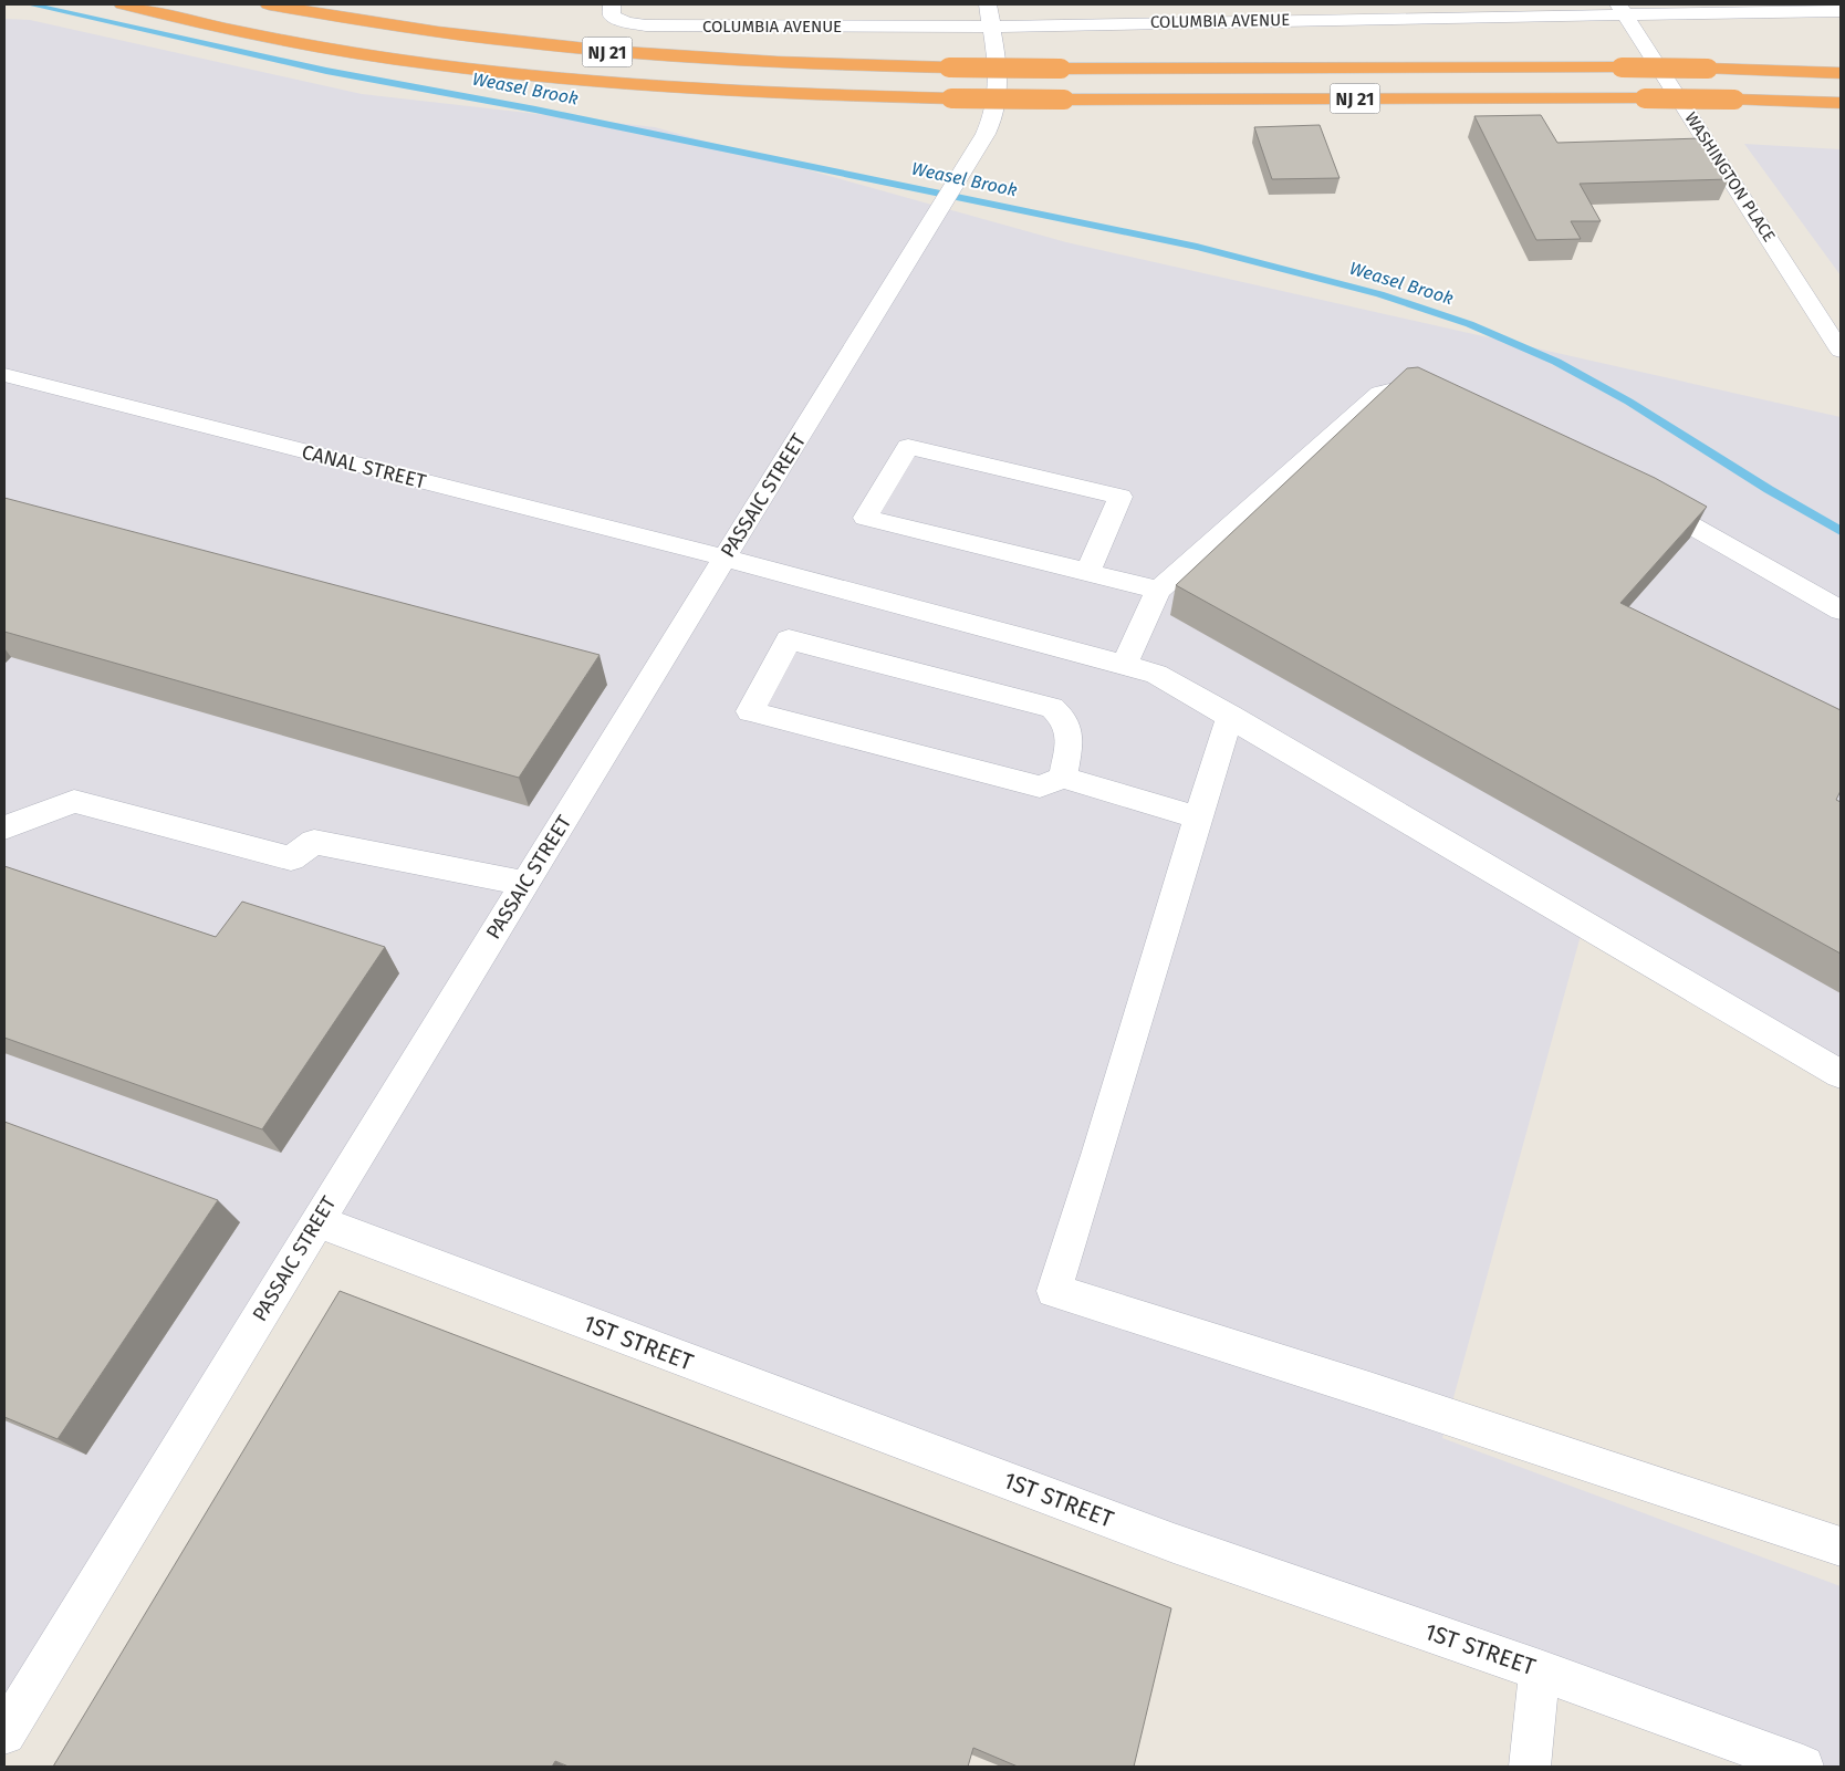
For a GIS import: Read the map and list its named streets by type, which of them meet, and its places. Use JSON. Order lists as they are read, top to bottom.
{
  "streets": {
    "highway": ["NJ 21"],
    "street": [
      "COLUMBIA AVENUE",
      "WASHINGTON PLACE",
      "CANAL STREET",
      "PASSAIC STREET",
      "1ST STREET"
    ]
  },
  "crossings": [
    ["COLUMBIA AVENUE", "WASHINGTON PLACE"],
    ["COLUMBIA AVENUE", "PASSAIC STREET"],
    ["CANAL STREET", "PASSAIC STREET"],
    ["PASSAIC STREET", "1ST STREET"]
  ],
  "water": ["Weasel Brook"]
}
